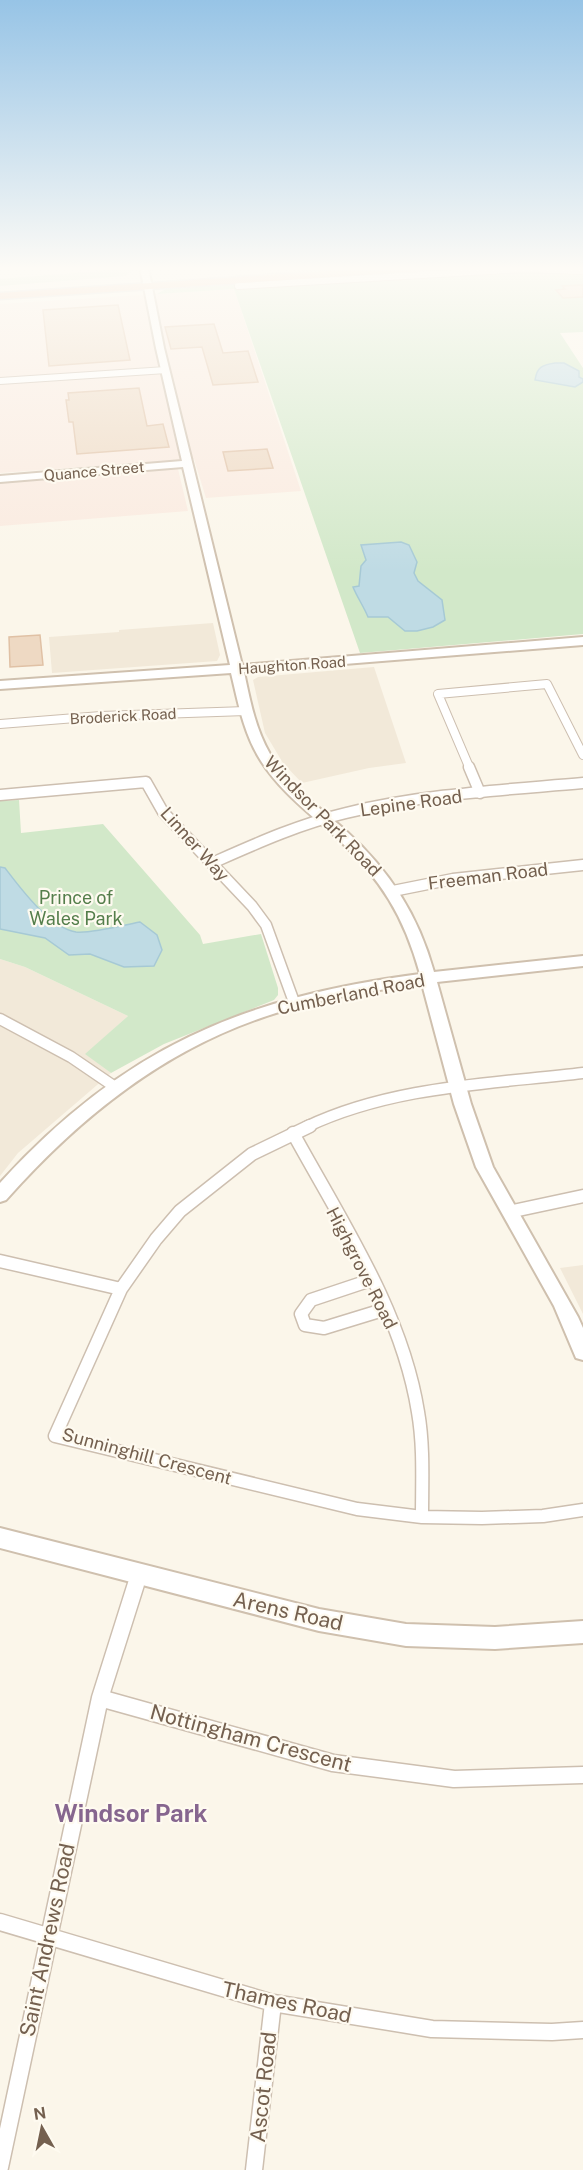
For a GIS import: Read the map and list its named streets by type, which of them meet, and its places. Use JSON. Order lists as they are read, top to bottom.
{
  "streets": {
    "street": [
      "Quance Street",
      "Haughton Road",
      "Broderick Road",
      "Lepine Road",
      "Windsor Park Road",
      "Linner Way",
      "Freeman Road",
      "Cumberland Road",
      "Highgrove Road",
      "Sunninghill Crescent",
      "Arens Road",
      "Nottingham Crescent",
      "Saint Andrews Road",
      "Thames Road",
      "Ascot Road"
    ]
  },
  "crossings": [
    ["Quance Street", "Windsor Park Road"],
    ["Haughton Road", "Windsor Park Road"],
    ["Broderick Road", "Windsor Park Road"],
    ["Lepine Road", "Windsor Park Road"],
    ["Lepine Road", "Linner Way"],
    ["Windsor Park Road", "Freeman Road"],
    ["Windsor Park Road", "Cumberland Road"],
    ["Windsor Park Road", "Sunninghill Crescent"],
    ["Linner Way", "Cumberland Road"],
    ["Highgrove Road", "Sunninghill Crescent"],
    ["Arens Road", "Saint Andrews Road"],
    ["Nottingham Crescent", "Saint Andrews Road"],
    ["Saint Andrews Road", "Thames Road"],
    ["Thames Road", "Ascot Road"]
  ],
  "districts": ["Windsor Park"],
  "parks": ["Prince of Wales Park"],
  "north": "top"
}
